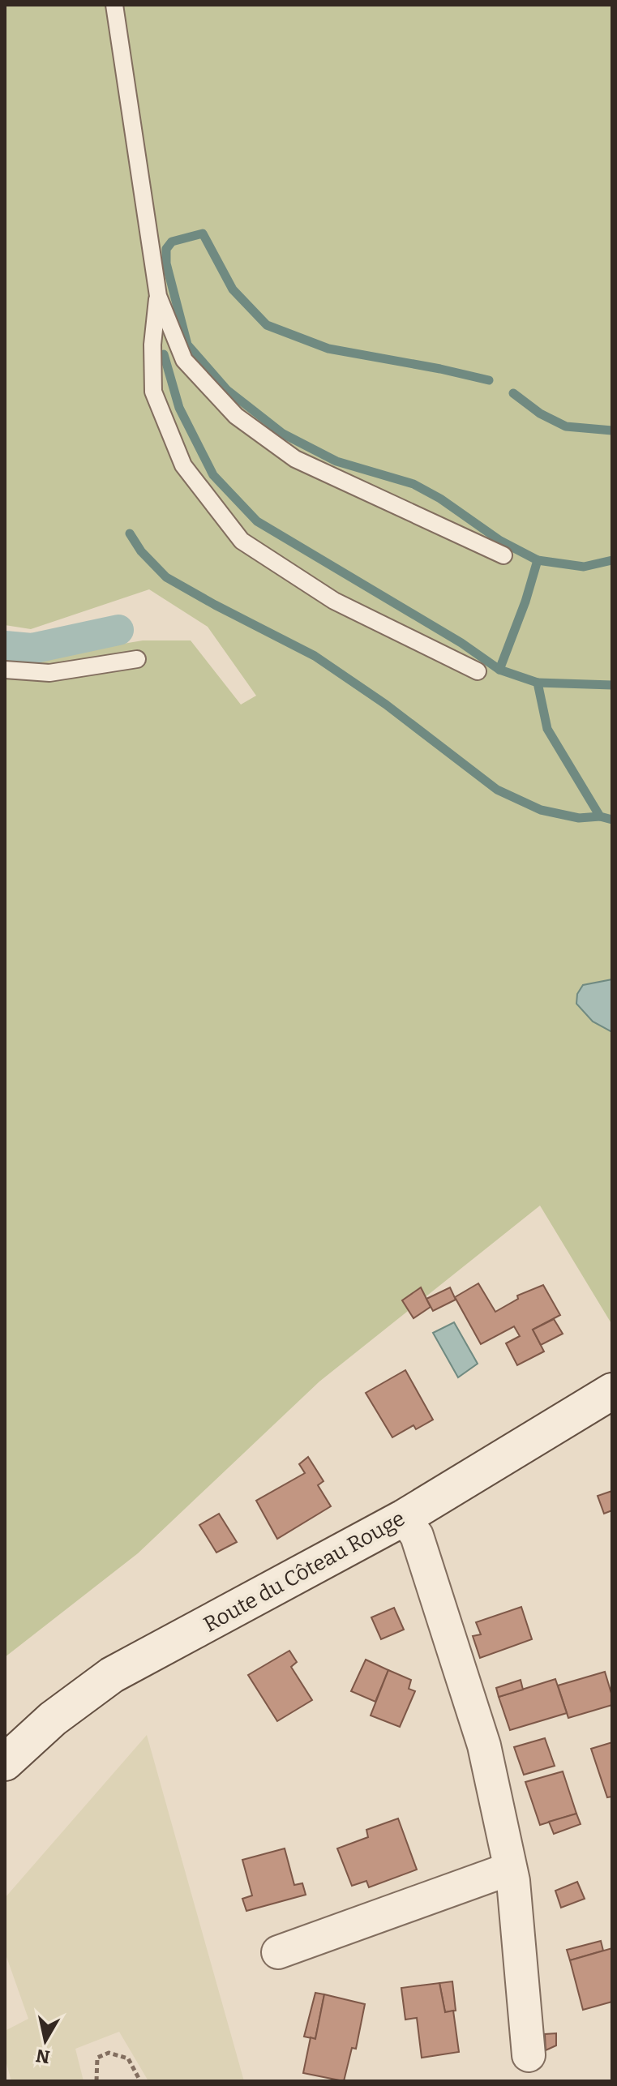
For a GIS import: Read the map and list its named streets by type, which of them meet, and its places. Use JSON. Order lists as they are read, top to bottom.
{
  "streets": {
    "street": ["Route du Côteau Rouge"]
  },
  "north": "bottom"
}
